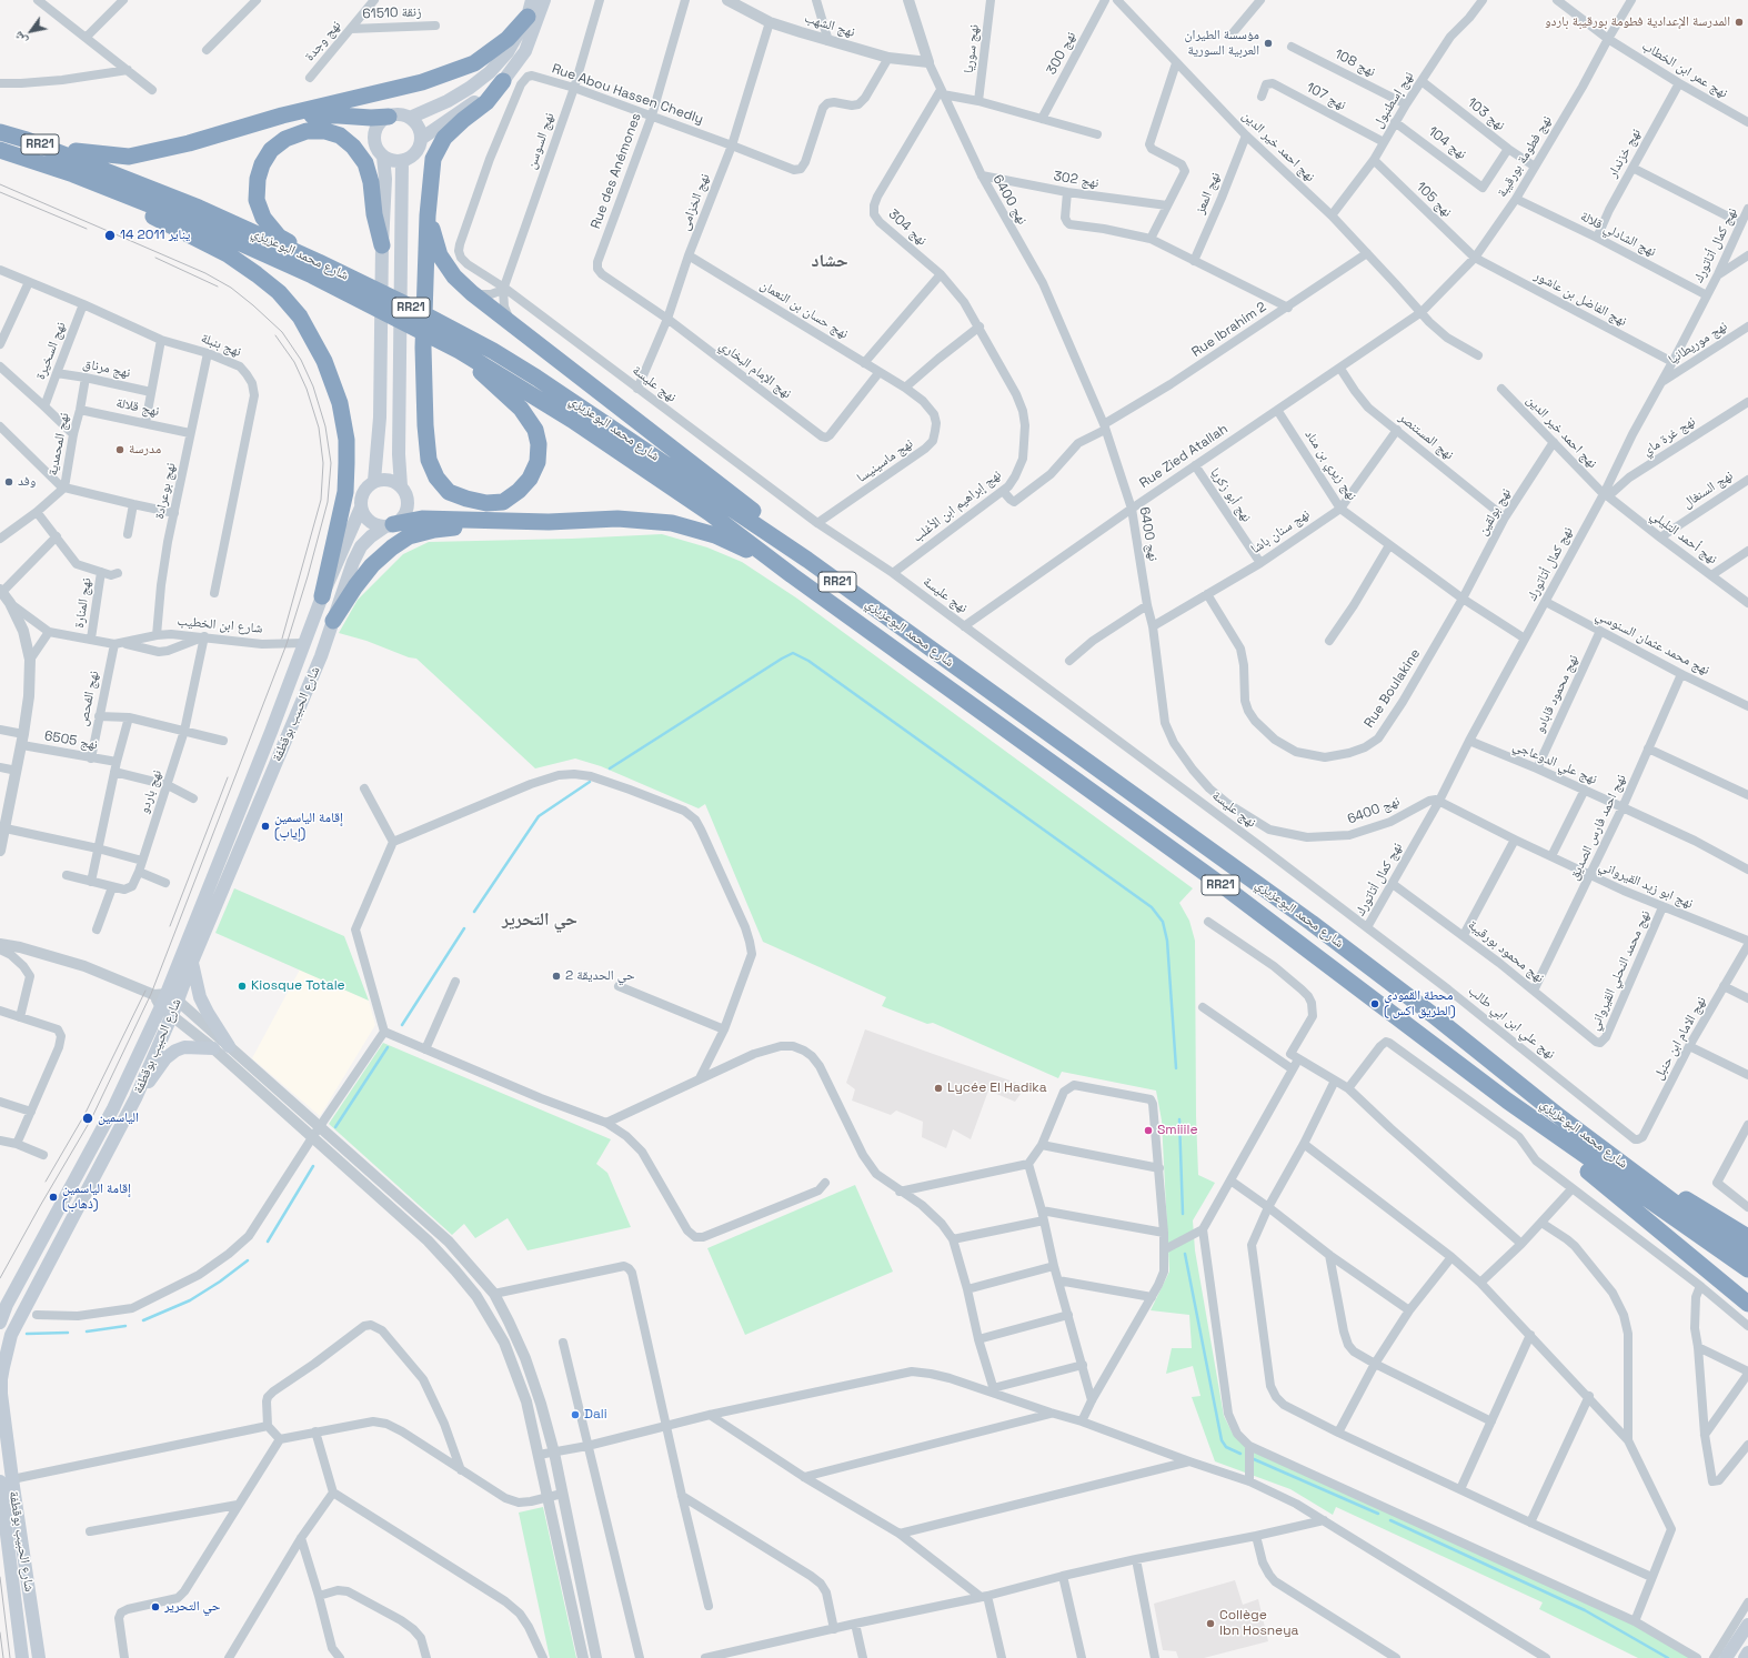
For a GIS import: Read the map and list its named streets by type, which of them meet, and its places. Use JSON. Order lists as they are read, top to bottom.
{
  "streets": {
    "highway": ["RR21", "شارع محمد البوعزيزي"],
    "main road": ["شارع الحبيب بوقطفة"],
    "street": [
      "زنقة 61510",
      "نهج الشهب",
      "نهج وجدة",
      "نهج سوريا",
      "نهج 300",
      "نهج 108",
      "نهج عمر ابن الخطاب",
      "Rue Abou Hassen Chedly",
      "نهج 107",
      "نهج إسطنبول",
      "نهج 103",
      "نهج السوسن",
      "نهج 104",
      "نهج احمد خير الدين",
      "نهج خزندار",
      "نهج فطومة بورقيبة",
      "Rue des Anémones",
      "نهج 302",
      "نهج المعز",
      "نهج 6400",
      "نهج 105",
      "نهج الخزامى",
      "نهج 304",
      "نهج الشادلي قلالة",
      "نهج كمال أتاتورك",
      "نهج الفاضل بن عاشور",
      "نهج حسان بن النعمان",
      "Rue Ibrahim 2",
      "نهج موريطانيا",
      "نهج بنبلة",
      "نهج السخيرة",
      "نهج مرناق",
      "نهج الإمام البخاري",
      "نهج عليسة",
      "نهج قلالة",
      "نهج المستنصر",
      "نهج غرة ماي",
      "نهج المحمدية",
      "Rue Zied Atallah",
      "نهج ماسينيسا",
      "نهج زيري بن مناد",
      "نهج السنغال",
      "نهج بوعرادة",
      "نهج أبو زكريا",
      "نهج إبراهيم ابن الأغلب",
      "نهج بولقين",
      "نهج سنان باشا",
      "نهج أحمد التليلي",
      "نهج المنارة",
      "شارع ابن الخطيب",
      "نهج محمد عثمان السنوسي",
      "Rue Boulakine",
      "نهج محمود قابادو",
      "نهج الفحص",
      "نهج 6505",
      "نهج علي الدوعاجي",
      "نهج باردو",
      "نهج احمد فارس الصديق",
      "نهج ابو زيد القيرواني",
      "نهج محمود بورقيبة",
      "نهج محمد النحلي القيرواني",
      "نهج علي ابن ابي طالب",
      "نهج الامام ابن حنبل"
    ]
  },
  "crossings": [
    ["زنقة 61510", "نهج وجدة"],
    ["نهج الشهب", "Rue Abou Hassen Chedly"],
    ["نهج الشهب", "نهج 6400"],
    ["نهج الشهب", "نهج الخزامى"],
    ["نهج 108", "نهج إسطنبول"],
    ["نهج عمر ابن الخطاب", "نهج خزندار"],
    ["نهج عمر ابن الخطاب", "نهج فطومة بورقيبة"],
    ["Rue Abou Hassen Chedly", "نهج السوسن"],
    ["Rue Abou Hassen Chedly", "Rue des Anémones"],
    ["Rue Abou Hassen Chedly", "نهج الخزامى"],
    ["Rue Abou Hassen Chedly", "نهج عليسة"],
    ["نهج 107", "نهج إسطنبول"],
    ["نهج إسطنبول", "نهج 103"],
    ["نهج إسطنبول", "نهج 104"],
    ["نهج إسطنبول", "نهج احمد خير الدين"],
    ["نهج إسطنبول", "نهج 105"],
    ["نهج 103", "نهج 104"],
    ["نهج 103", "نهج فطومة بورقيبة"],
    ["نهج السوسن", "نهج عليسة"],
    ["نهج احمد خير الدين", "نهج فطومة بورقيبة"],
    ["نهج احمد خير الدين", "نهج المعز"],
    ["نهج احمد خير الدين", "نهج كمال أتاتورك"],
    ["نهج احمد خير الدين", "Rue Ibrahim 2"],
    ["نهج احمد خير الدين", "نهج غرة ماي"],
    ["نهج احمد خير الدين", "Rue Zied Atallah"],
    ["نهج احمد خير الدين", "نهج بولقين"],
    ["نهج احمد خير الدين", "نهج أحمد التليلي"],
    ["نهج خزندار", "نهج الشادلي قلالة"],
    ["نهج فطومة بورقيبة", "نهج 105"],
    ["نهج فطومة بورقيبة", "نهج الشادلي قلالة"],
    ["نهج فطومة بورقيبة", "نهج الفاضل بن عاشور"],
    ["نهج فطومة بورقيبة", "Rue Zied Atallah"],
    ["Rue des Anémones", "نهج الإمام البخاري"],
    ["نهج 302", "نهج 6400"],
    ["نهج 6400", "نهج 304"],
    ["نهج 6400", "نهج كمال أتاتورك"],
    ["نهج 6400", "Rue Ibrahim 2"],
    ["نهج 6400", "Rue Zied Atallah"],
    ["نهج 6400", "نهج سنان باشا"],
    ["نهج 6400", "نهج ابو زيد القيرواني"],
    ["نهج 105", "نهج الفاضل بن عاشور"],
    ["نهج الخزامى", "نهج حسان بن النعمان"],
    ["نهج الخزامى", "نهج الإمام البخاري"],
    ["نهج الخزامى", "نهج عليسة"],
    ["نهج 304", "نهج إبراهيم ابن الأغلب"],
    ["نهج الشادلي قلالة", "نهج كمال أتاتورك"],
    ["نهج كمال أتاتورك", "نهج الفاضل بن عاشور"],
    ["نهج كمال أتاتورك", "نهج موريطانيا"],
    ["نهج كمال أتاتورك", "نهج عليسة"],
    ["نهج كمال أتاتورك", "نهج غرة ماي"],
    ["نهج كمال أتاتورك", "نهج زيري بن مناد"],
    ["نهج كمال أتاتورك", "نهج أحمد التليلي"],
    ["نهج كمال أتاتورك", "نهج محمد عثمان السنوسي"],
    ["نهج كمال أتاتورك", "نهج علي الدوعاجي"],
    ["نهج كمال أتاتورك", "نهج ابو زيد القيرواني"],
    ["نهج كمال أتاتورك", "نهج محمود بورقيبة"],
    ["نهج كمال أتاتورك", "نهج علي ابن ابي طالب"],
    ["نهج حسان بن النعمان", "نهج الإمام البخاري"],
    ["نهج حسان بن النعمان", "نهج ماسينيسا"],
    ["Rue Ibrahim 2", "نهج إبراهيم ابن الأغلب"],
    ["نهج بنبلة", "نهج السخيرة"],
    ["نهج بنبلة", "نهج بوعرادة"],
    ["نهج السخيرة", "نهج مرناق"],
    ["نهج مرناق", "نهج المحمدية"],
    ["نهج عليسة", "Rue Zied Atallah"],
    ["نهج عليسة", "نهج ماسينيسا"],
    ["نهج عليسة", "نهج إبراهيم ابن الأغلب"],
    ["نهج عليسة", "نهج علي ابن ابي طالب"],
    ["نهج قلالة", "نهج المحمدية"],
    ["نهج قلالة", "نهج بوعرادة"],
    ["نهج المستنصر", "Rue Zied Atallah"],
    ["نهج المستنصر", "نهج بولقين"],
    ["نهج المستنصر", "نهج سنان باشا"],
    ["نهج غرة ماي", "نهج أحمد التليلي"],
    ["Rue Zied Atallah", "نهج زيري بن مناد"],
    ["Rue Zied Atallah", "نهج أبو زكريا"],
    ["نهج زيري بن مناد", "نهج بولقين"],
    ["نهج زيري بن مناد", "نهج سنان باشا"],
    ["نهج زيري بن مناد", "Rue Boulakine"],
    ["نهج السنغال", "نهج أحمد التليلي"],
    ["نهج بوعرادة", "شارع ابن الخطيب"],
    ["نهج أبو زكريا", "نهج سنان باشا"],
    ["نهج بولقين", "Rue Boulakine"],
    ["نهج سنان باشا", "Rue Boulakine"],
    ["نهج المنارة", "شارع ابن الخطيب"],
    ["شارع ابن الخطيب", "نهج الفحص"],
    ["شارع ابن الخطيب", "شارع الحبيب بوقطفة"],
    ["شارع ابن الخطيب", "نهج 6505"],
    ["شارع ابن الخطيب", "نهج باردو"],
    ["نهج محمد عثمان السنوسي", "نهج محمود قابادو"],
    ["نهج محمد عثمان السنوسي", "نهج احمد فارس الصديق"],
    ["نهج محمود قابادو", "نهج علي الدوعاجي"],
    ["نهج الفحص", "نهج 6505"],
    ["نهج علي الدوعاجي", "نهج احمد فارس الصديق"],
    ["نهج احمد فارس الصديق", "نهج ابو زيد القيرواني"],
    ["نهج احمد فارس الصديق", "نهج محمود بورقيبة"],
    ["نهج ابو زيد القيرواني", "نهج محمد النحلي القيرواني"],
    ["نهج ابو زيد القيرواني", "نهج الامام ابن حنبل"],
    ["نهج محمود بورقيبة", "نهج محمد النحلي القيرواني"],
    ["نهج علي ابن ابي طالب", "نهج الامام ابن حنبل"]
  ],
  "districts": ["حشاد", "حي التحرير"],
  "places": [
    "المدرسة الإعدادية فطومة بورقيبة باردو",
    "مؤسسة الطيران العربية السورية",
    "14 يناير 2011",
    "مدرسة",
    "وفد",
    "إقامة الياسمين (إياب)",
    "حي الحديقة 2",
    "Kiosque Totale",
    "محطة القمودي ( الطريق اكس)",
    "Lycée El Hadika",
    "الياسمين",
    "Smiiile",
    "إقامة الياسمين (ذهاب)",
    "Dali",
    "حي التحرير",
    "Collège Ibn Hosneya"
  ],
  "north": "bottom left"
}
